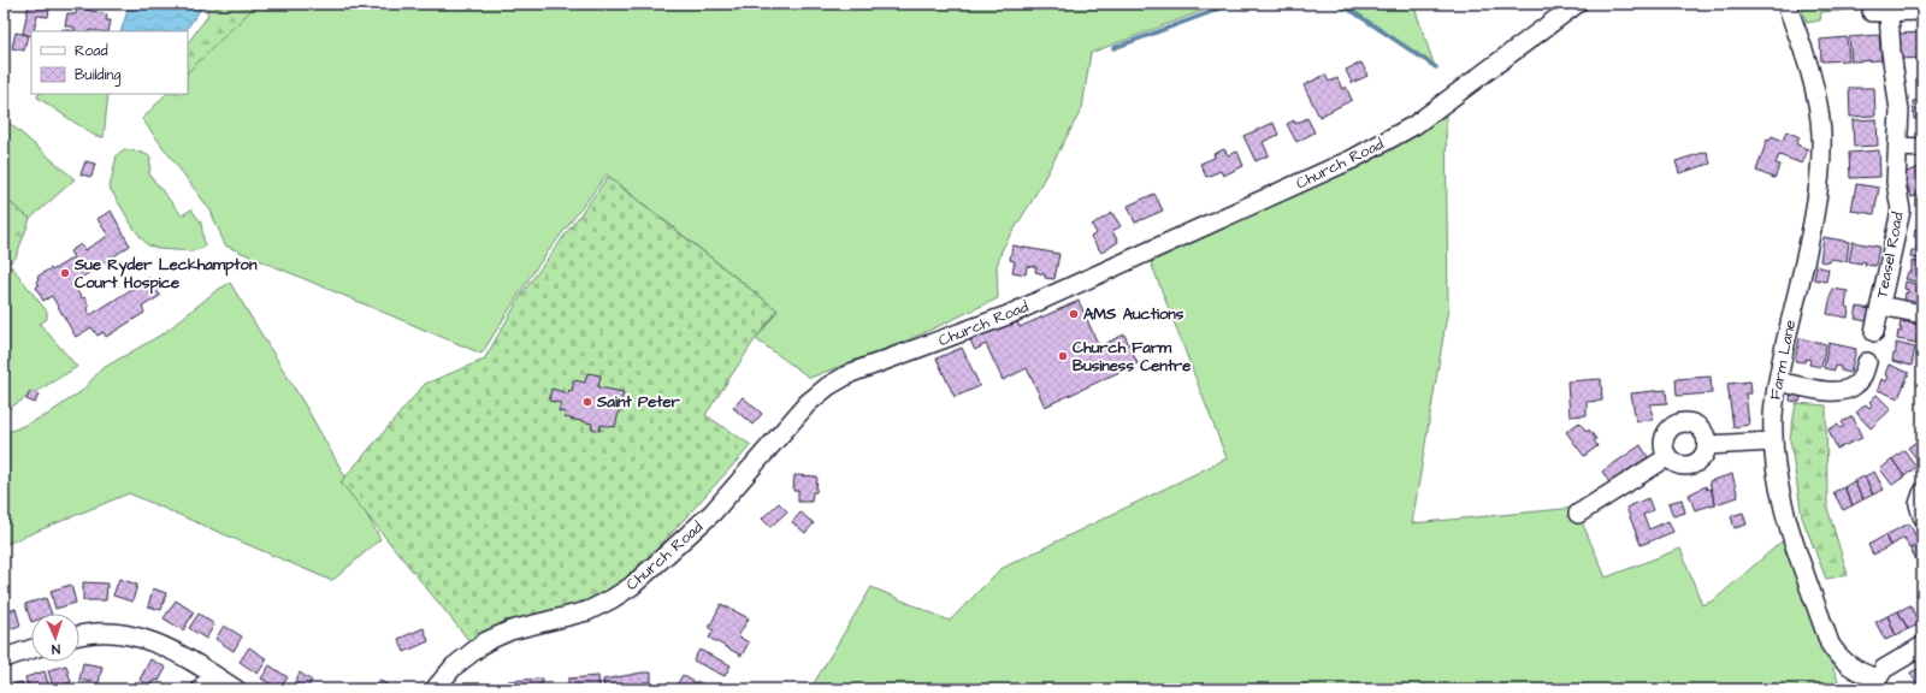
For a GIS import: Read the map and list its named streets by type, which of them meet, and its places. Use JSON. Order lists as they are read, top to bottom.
{
  "streets": {
    "street": ["Church Road", "Teasel Road", "Farm Lane"]
  },
  "places": [
    "Sue Ryder Leckhampton Court Hospice",
    "AMS Auctions",
    "Church Farm Business Centre",
    "Saint Peter"
  ],
  "legend": ["Road", "Building"],
  "north": "bottom"
}
